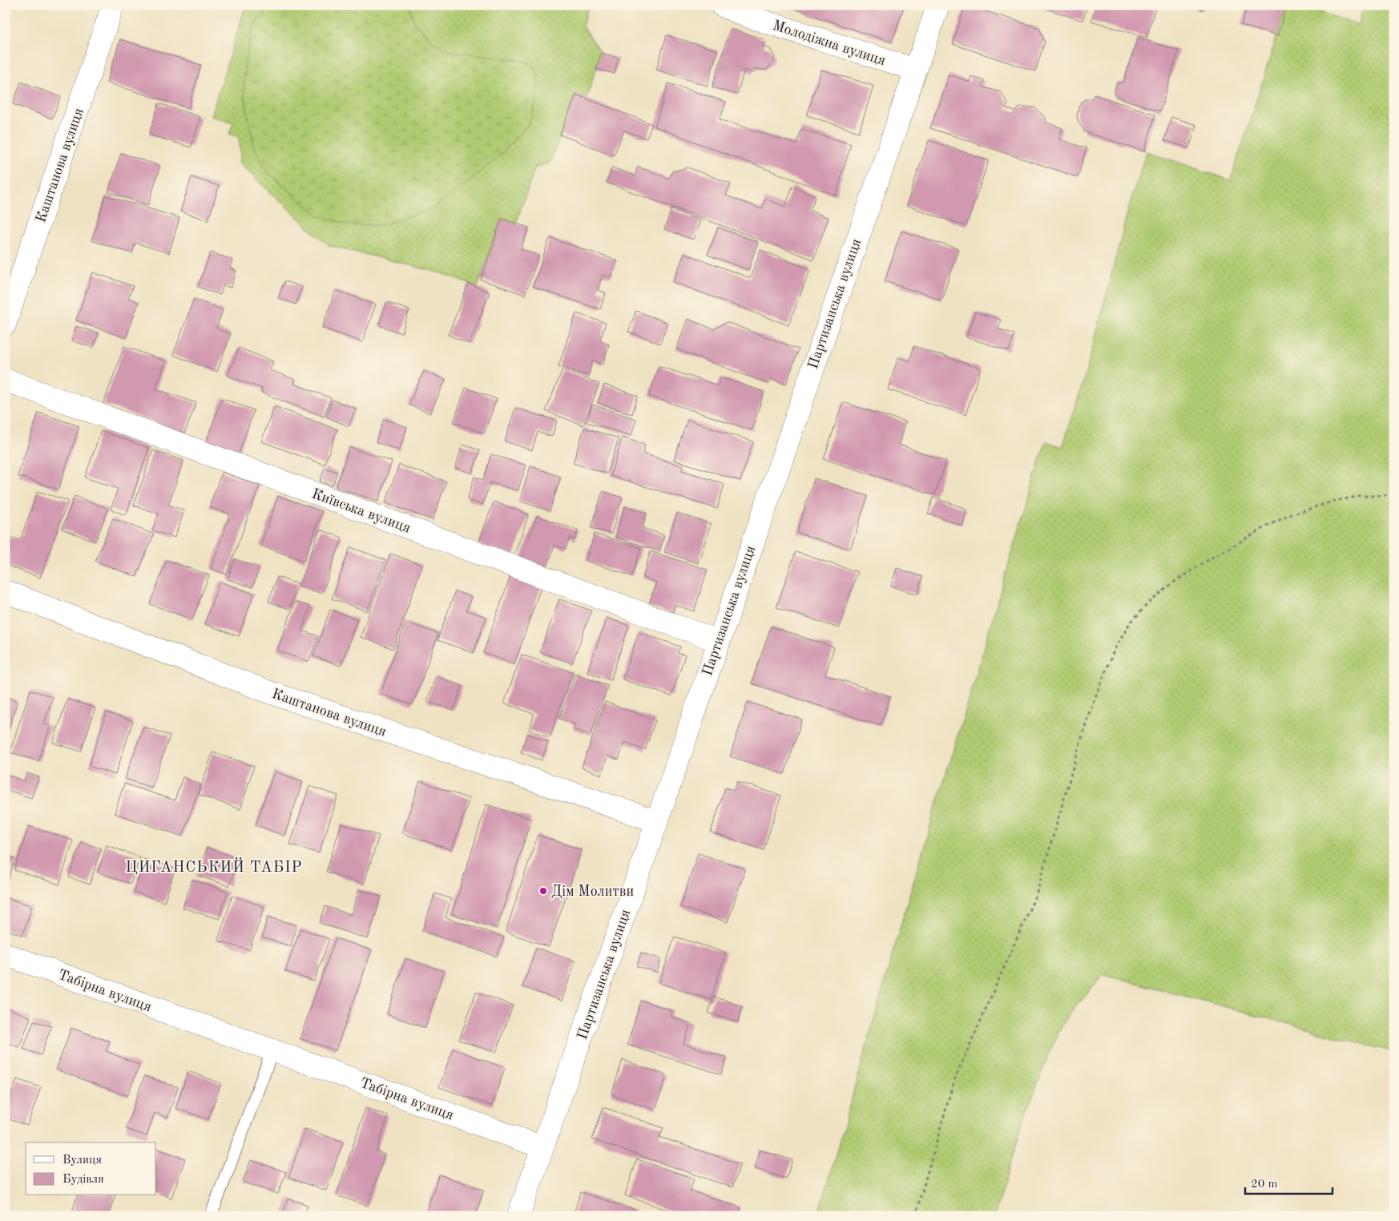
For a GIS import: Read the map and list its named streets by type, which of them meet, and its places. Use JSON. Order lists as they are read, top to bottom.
{
  "streets": {
    "street": [
      "Молодіжна вулиця",
      "Каштанова вулиця",
      "Партизанська вулиця",
      "Київська вулиця",
      "Табірна вулиця"
    ]
  },
  "crossings": [
    ["Молодіжна вулиця", "Партизанська вулиця"],
    ["Каштанова вулиця", "Партизанська вулиця"],
    ["Партизанська вулиця", "Київська вулиця"],
    ["Партизанська вулиця", "Табірна вулиця"]
  ],
  "districts": ["ЦИГАНСЬКИЙ ТАБІР"],
  "places": ["Дім Молитви"],
  "legend": ["Вулиця", "Будівля"],
  "scale_bar": "20 m"
}
